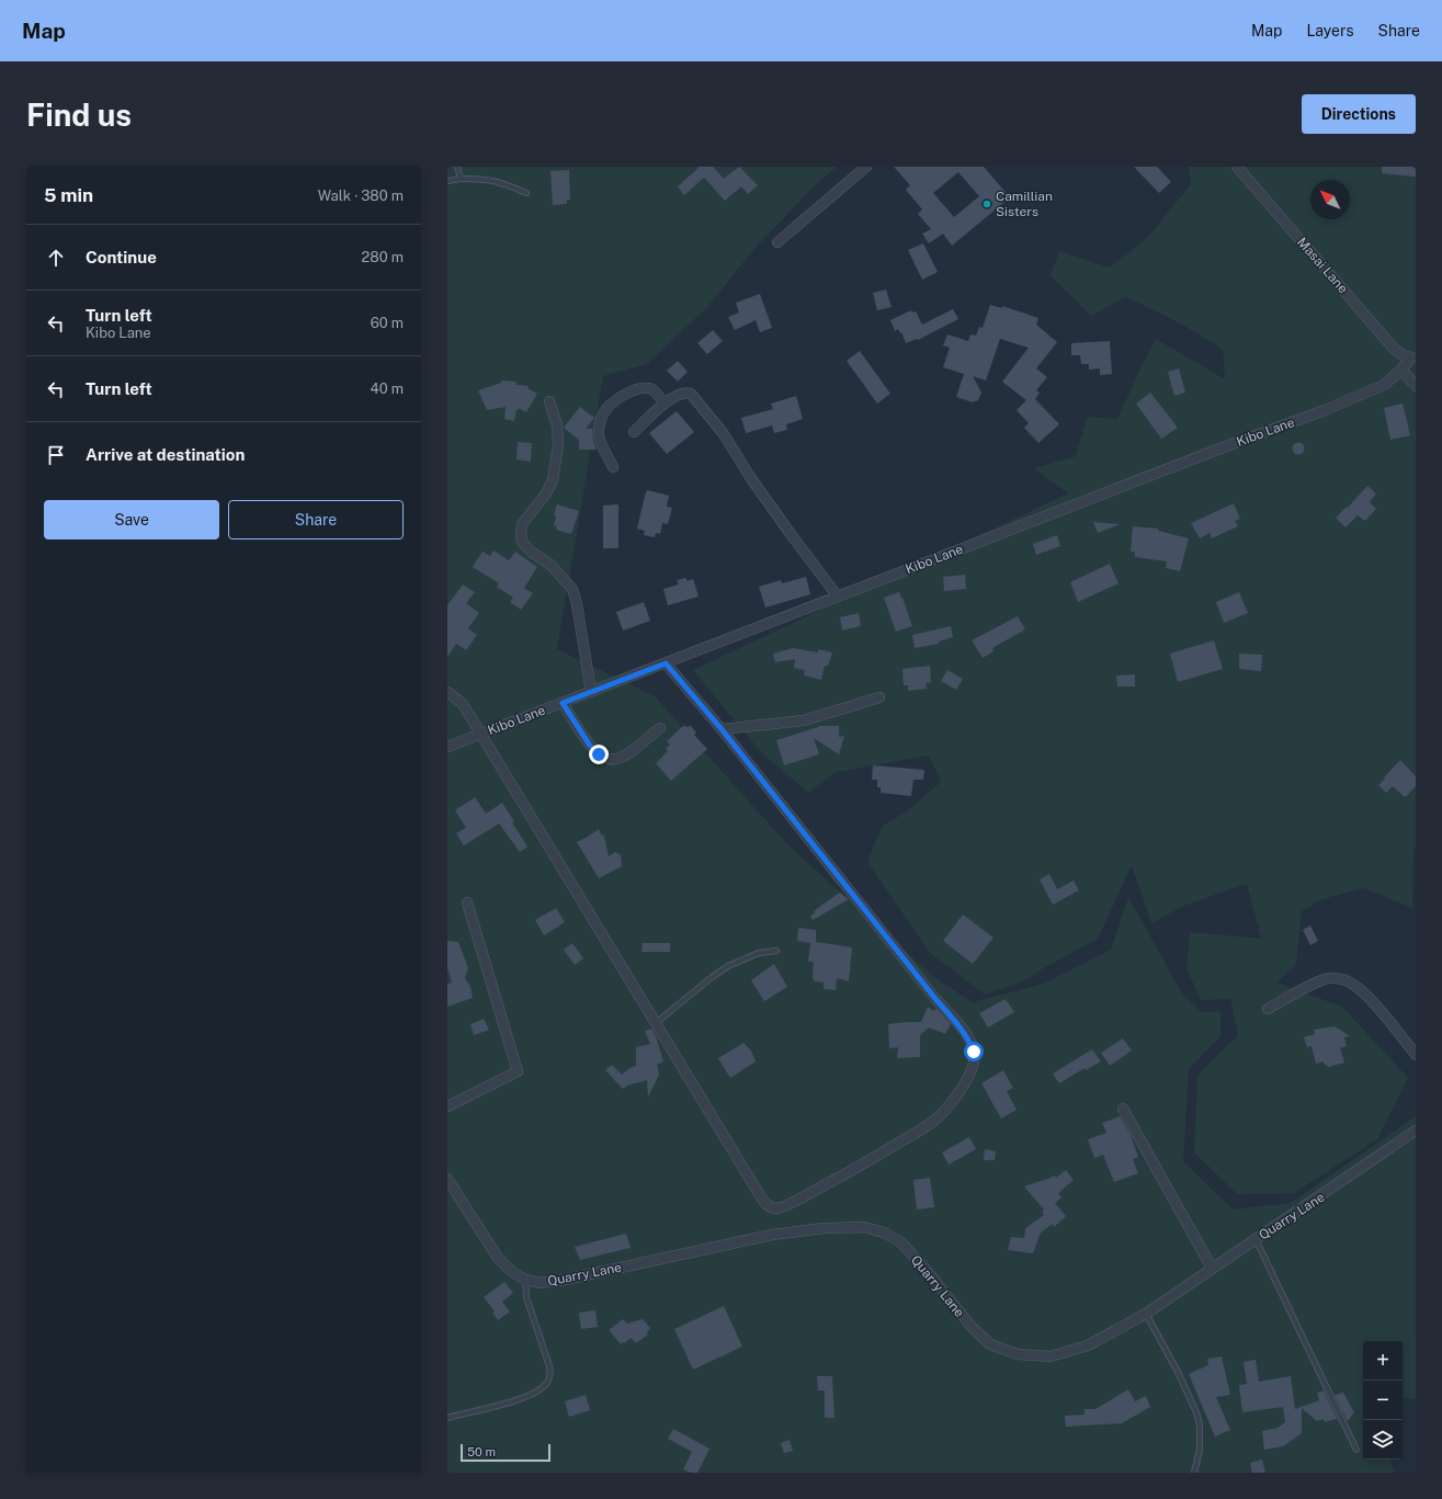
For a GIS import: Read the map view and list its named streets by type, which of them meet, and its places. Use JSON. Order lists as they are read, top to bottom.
{
  "streets": {
    "street": ["Masai Lane", "Kibo Lane", "Quarry Lane"]
  },
  "crossings": [
    ["Masai Lane", "Kibo Lane"]
  ],
  "places": ["Camillian Sisters"],
  "scale_bar": "50 m",
  "north": "top left",
  "page": {
    "header": "Map",
    "nav": ["Map", "Layers", "Share"],
    "buttons": [
      "Directions",
      ["Save", "Share"]
    ],
    "title": "Find us",
    "heading": ["5 min", "Walk · 380 m"],
    "list": [
      ["Continue", "280 m"],
      ["Turn left", "Kibo Lane", "60 m"],
      ["Turn left", "40 m"],
      "Arrive at destination"
    ],
    "map_buttons": ["+", "−"],
    "scale": "50 m"
  }
}
